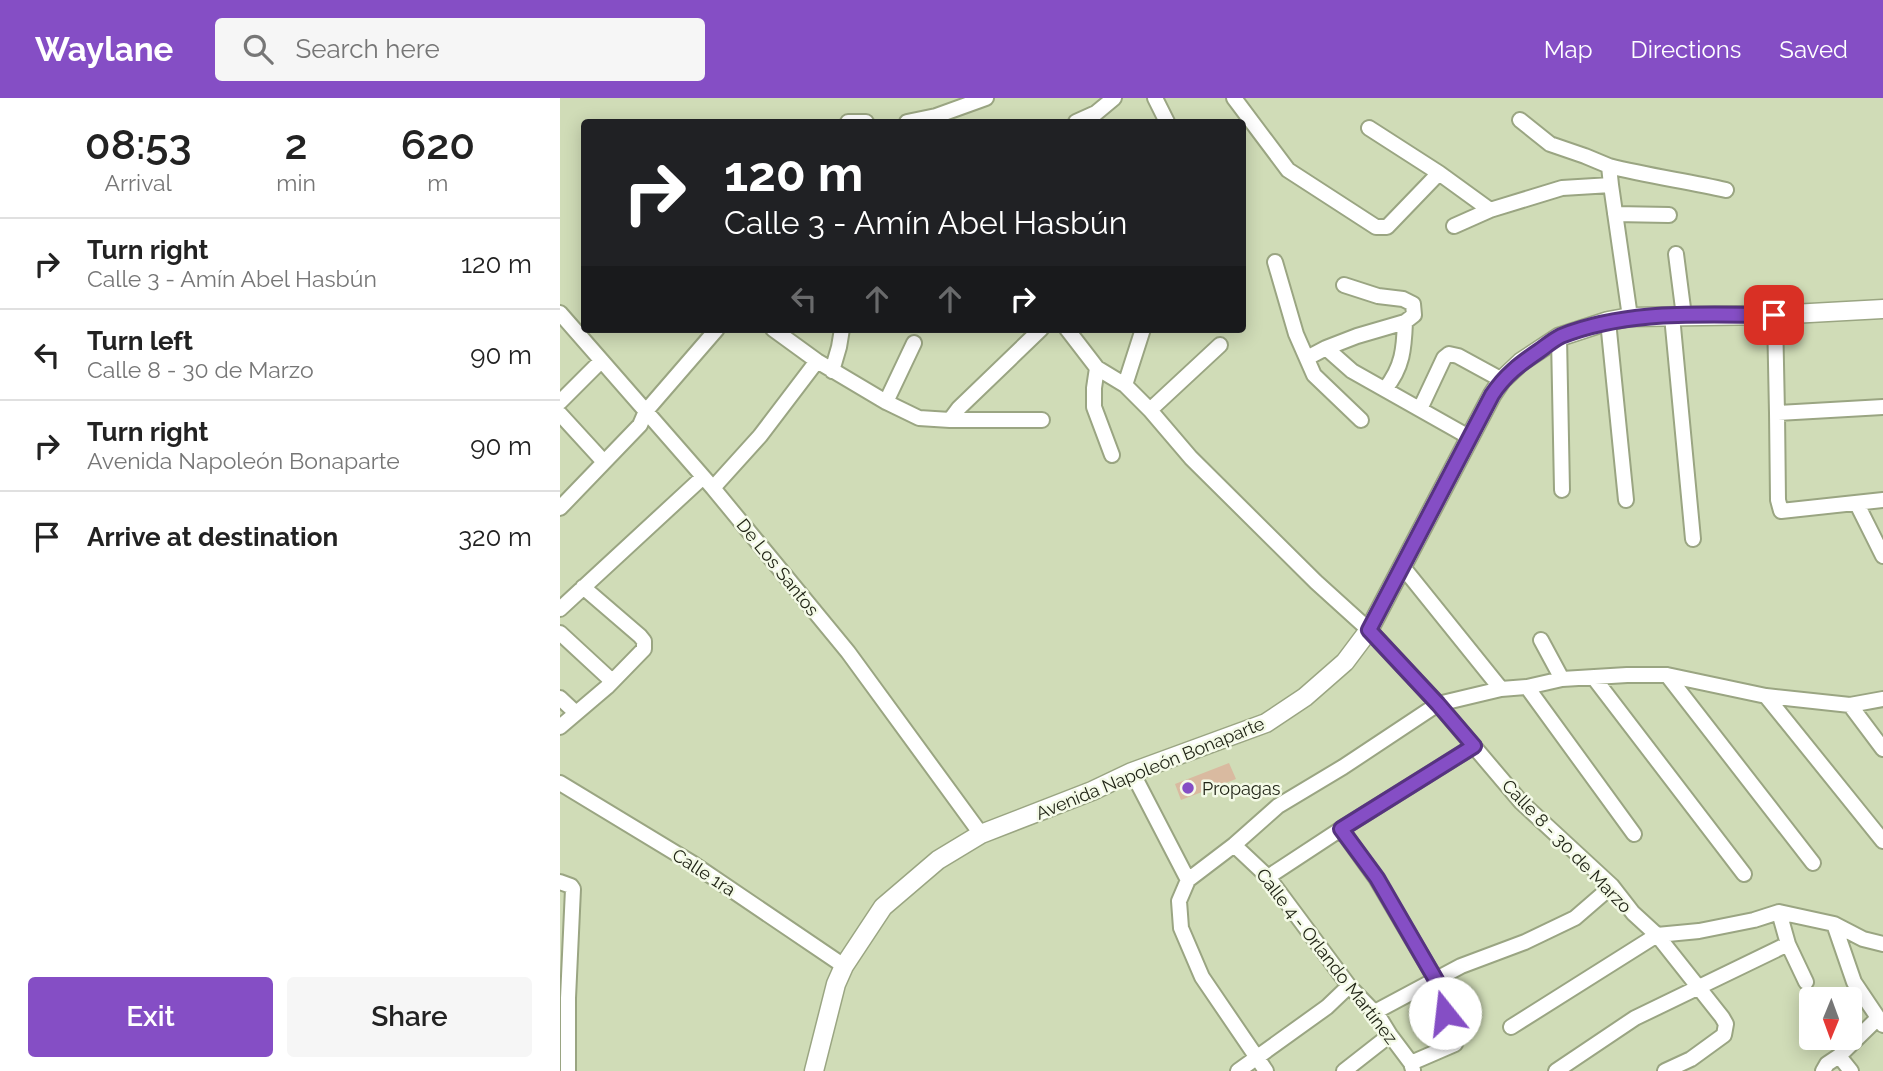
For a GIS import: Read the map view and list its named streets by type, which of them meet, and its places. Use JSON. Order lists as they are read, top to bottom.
{
  "streets": {
    "main road": ["Avenida Napoleón Bonaparte"],
    "street": [
      "De Los Santos",
      "Calle 8 - 30 de Marzo",
      "Calle 1ra",
      "Calle 4 - Orlando Martínez"
    ]
  },
  "crossings": [
    ["De Los Santos", "Avenida Napoleón Bonaparte"],
    ["Avenida Napoleón Bonaparte", "Calle 8 - 30 de Marzo"],
    ["Avenida Napoleón Bonaparte", "Calle 1ra"]
  ],
  "places": ["Propagas"],
  "north": "bottom",
  "page": {
    "header": "Waylane",
    "search": "Search here",
    "nav": ["Map", "Directions", "Saved"],
    "eta": [
      "08:53",
      "Arrival",
      "2",
      "min",
      "620",
      "m"
    ],
    "turn": ["120 m", "Calle 3 - Amín Abel Hasbún"],
    "list": [
      {
        "name": "Turn right",
        "note": "Calle 3 - Amín Abel Hasbún",
        "value": "120 m"
      },
      {
        "name": "Turn left",
        "note": "Calle 8 - 30 de Marzo",
        "value": "90 m"
      },
      {
        "name": "Turn right",
        "note": "Avenida Napoleón Bonaparte",
        "value": "90 m"
      },
      {
        "name": "Arrive at destination",
        "value": "320 m"
      }
    ],
    "buttons": ["Exit", "Share"]
  }
}
